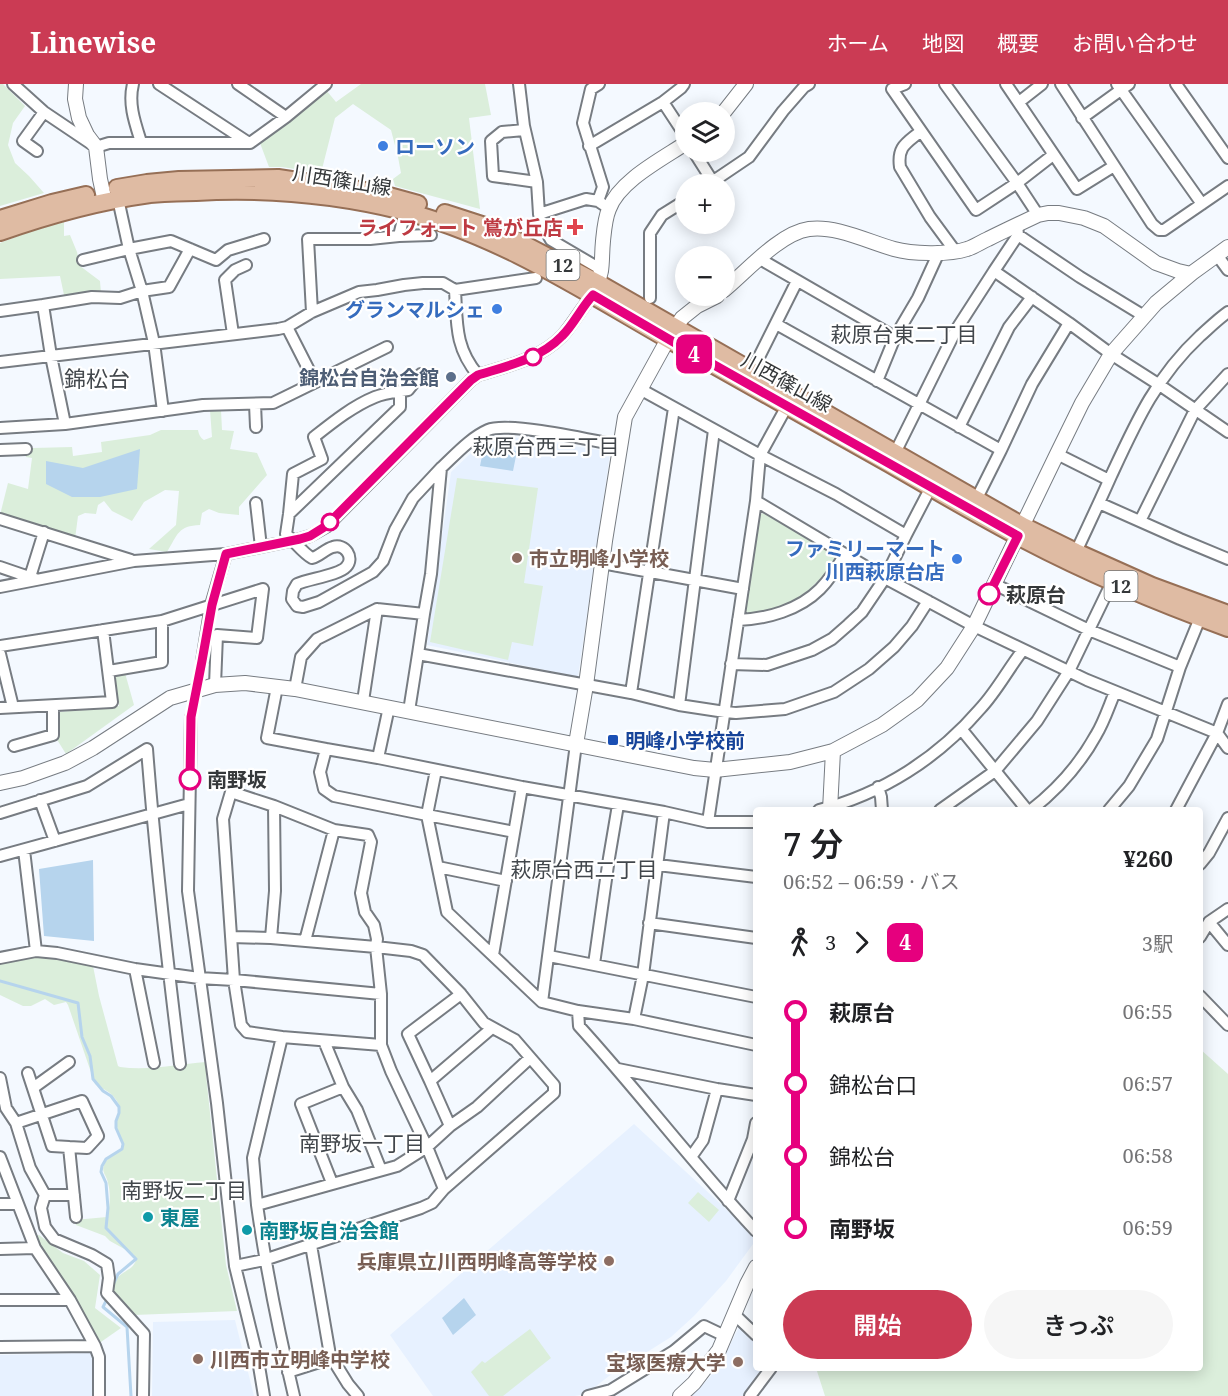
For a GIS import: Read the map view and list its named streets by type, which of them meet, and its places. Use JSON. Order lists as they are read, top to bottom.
{
  "streets": {
    "main road": ["川西篠山線", "12"]
  },
  "districts": [
    "萩原台東二丁目",
    "錦松台",
    "萩原台西三丁目",
    "萩原台西二丁目",
    "南野坂一丁目",
    "南野坂二丁目"
  ],
  "places": {
    "other": [
      "ローソン",
      "グランマルシェ",
      "錦松台自治会館",
      "市立明峰小学校",
      "ファミリーマート 川西萩原台店",
      "萩原台",
      "南野坂",
      "東屋",
      "南野坂自治会館",
      "兵庫県立川西明峰高等学校",
      "川西市立明峰中学校",
      "宝塚医療大学"
    ],
    "health": ["ライフォート 鴬が丘店"],
    "transit": ["明峰小学校前"]
  },
  "lines": ["bus line 4"],
  "page": {
    "header": "Linewise",
    "nav": [
      "ホーム",
      "地図",
      "概要",
      "お問い合わせ"
    ],
    "on_map": "4",
    "map_buttons": ["+", "−"],
    "heading": ["7 分", "06:52 – 06:59 · バス", "¥260"],
    "legs": ["3", "4", "3駅"],
    "list": [
      {
        "name": "萩原台",
        "value": "06:55"
      },
      {
        "name": "錦松台口",
        "value": "06:57"
      },
      {
        "name": "錦松台",
        "value": "06:58"
      },
      {
        "name": "南野坂",
        "value": "06:59"
      }
    ],
    "buttons": ["開始", "きっぷ"]
  }
}
